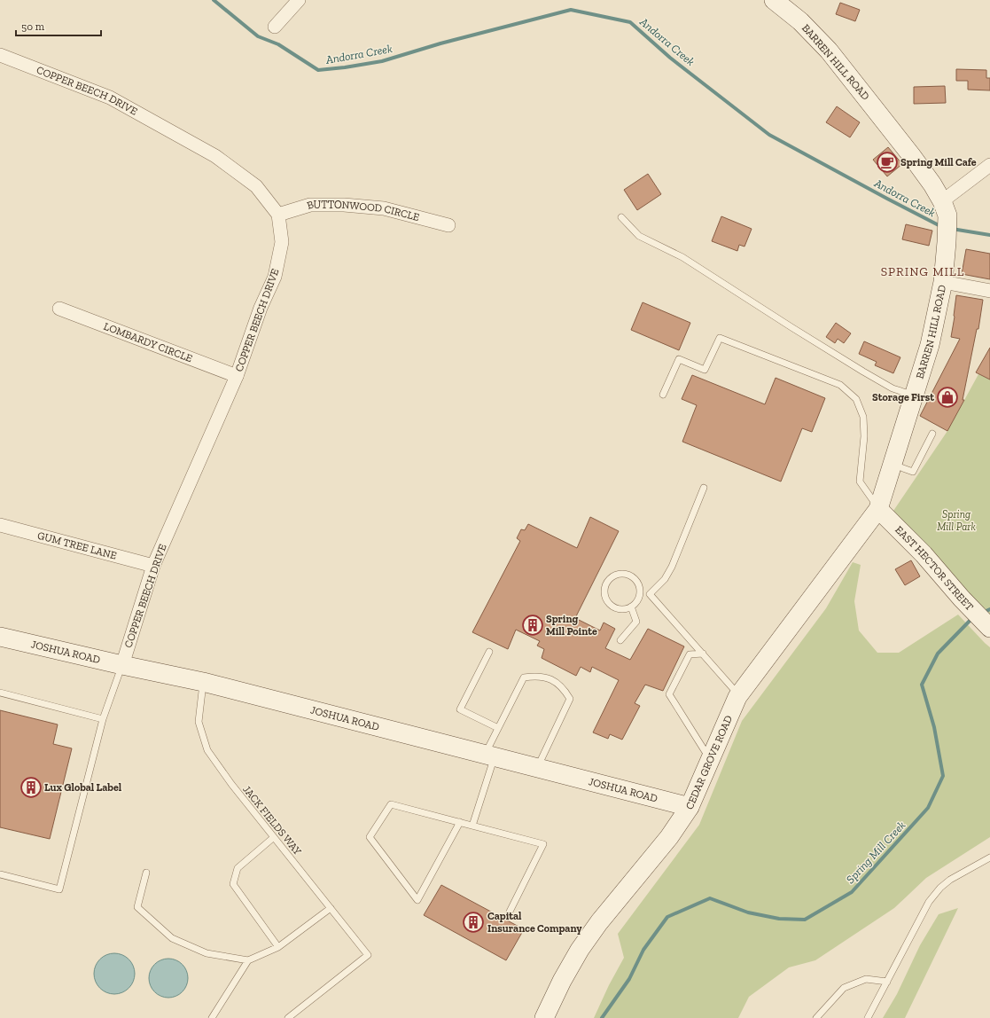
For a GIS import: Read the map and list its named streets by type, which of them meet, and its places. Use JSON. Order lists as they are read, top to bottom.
{
  "streets": {
    "main road": [
      "BARREN HILL ROAD",
      "EAST HECTOR STREET",
      "JOSHUA ROAD",
      "CEDAR GROVE ROAD"
    ],
    "street": [
      "COPPER BEECH DRIVE",
      "BUTTONWOOD CIRCLE",
      "LOMBARDY CIRCLE",
      "GUM TREE LANE"
    ],
    "lane": ["JACK FIELDS WAY"]
  },
  "crossings": [
    ["BARREN HILL ROAD", "EAST HECTOR STREET"],
    ["BARREN HILL ROAD", "CEDAR GROVE ROAD"],
    ["COPPER BEECH DRIVE", "BUTTONWOOD CIRCLE"],
    ["COPPER BEECH DRIVE", "LOMBARDY CIRCLE"],
    ["COPPER BEECH DRIVE", "GUM TREE LANE"],
    ["COPPER BEECH DRIVE", "JOSHUA ROAD"],
    ["EAST HECTOR STREET", "CEDAR GROVE ROAD"],
    ["JOSHUA ROAD", "CEDAR GROVE ROAD"],
    ["JOSHUA ROAD", "JACK FIELDS WAY"]
  ],
  "districts": ["SPRING MILL"],
  "water": ["Andorra Creek", "Spring Mill Creek"],
  "parks": ["Spring Mill Park"],
  "places": {
    "cafe": ["Spring Mill Cafe"],
    "shop": ["Storage First"],
    "building": ["Spring Mill Pointe", "Lux Global Label", "Capital Insurance Company"]
  },
  "scale_bar": "50 m"
}
